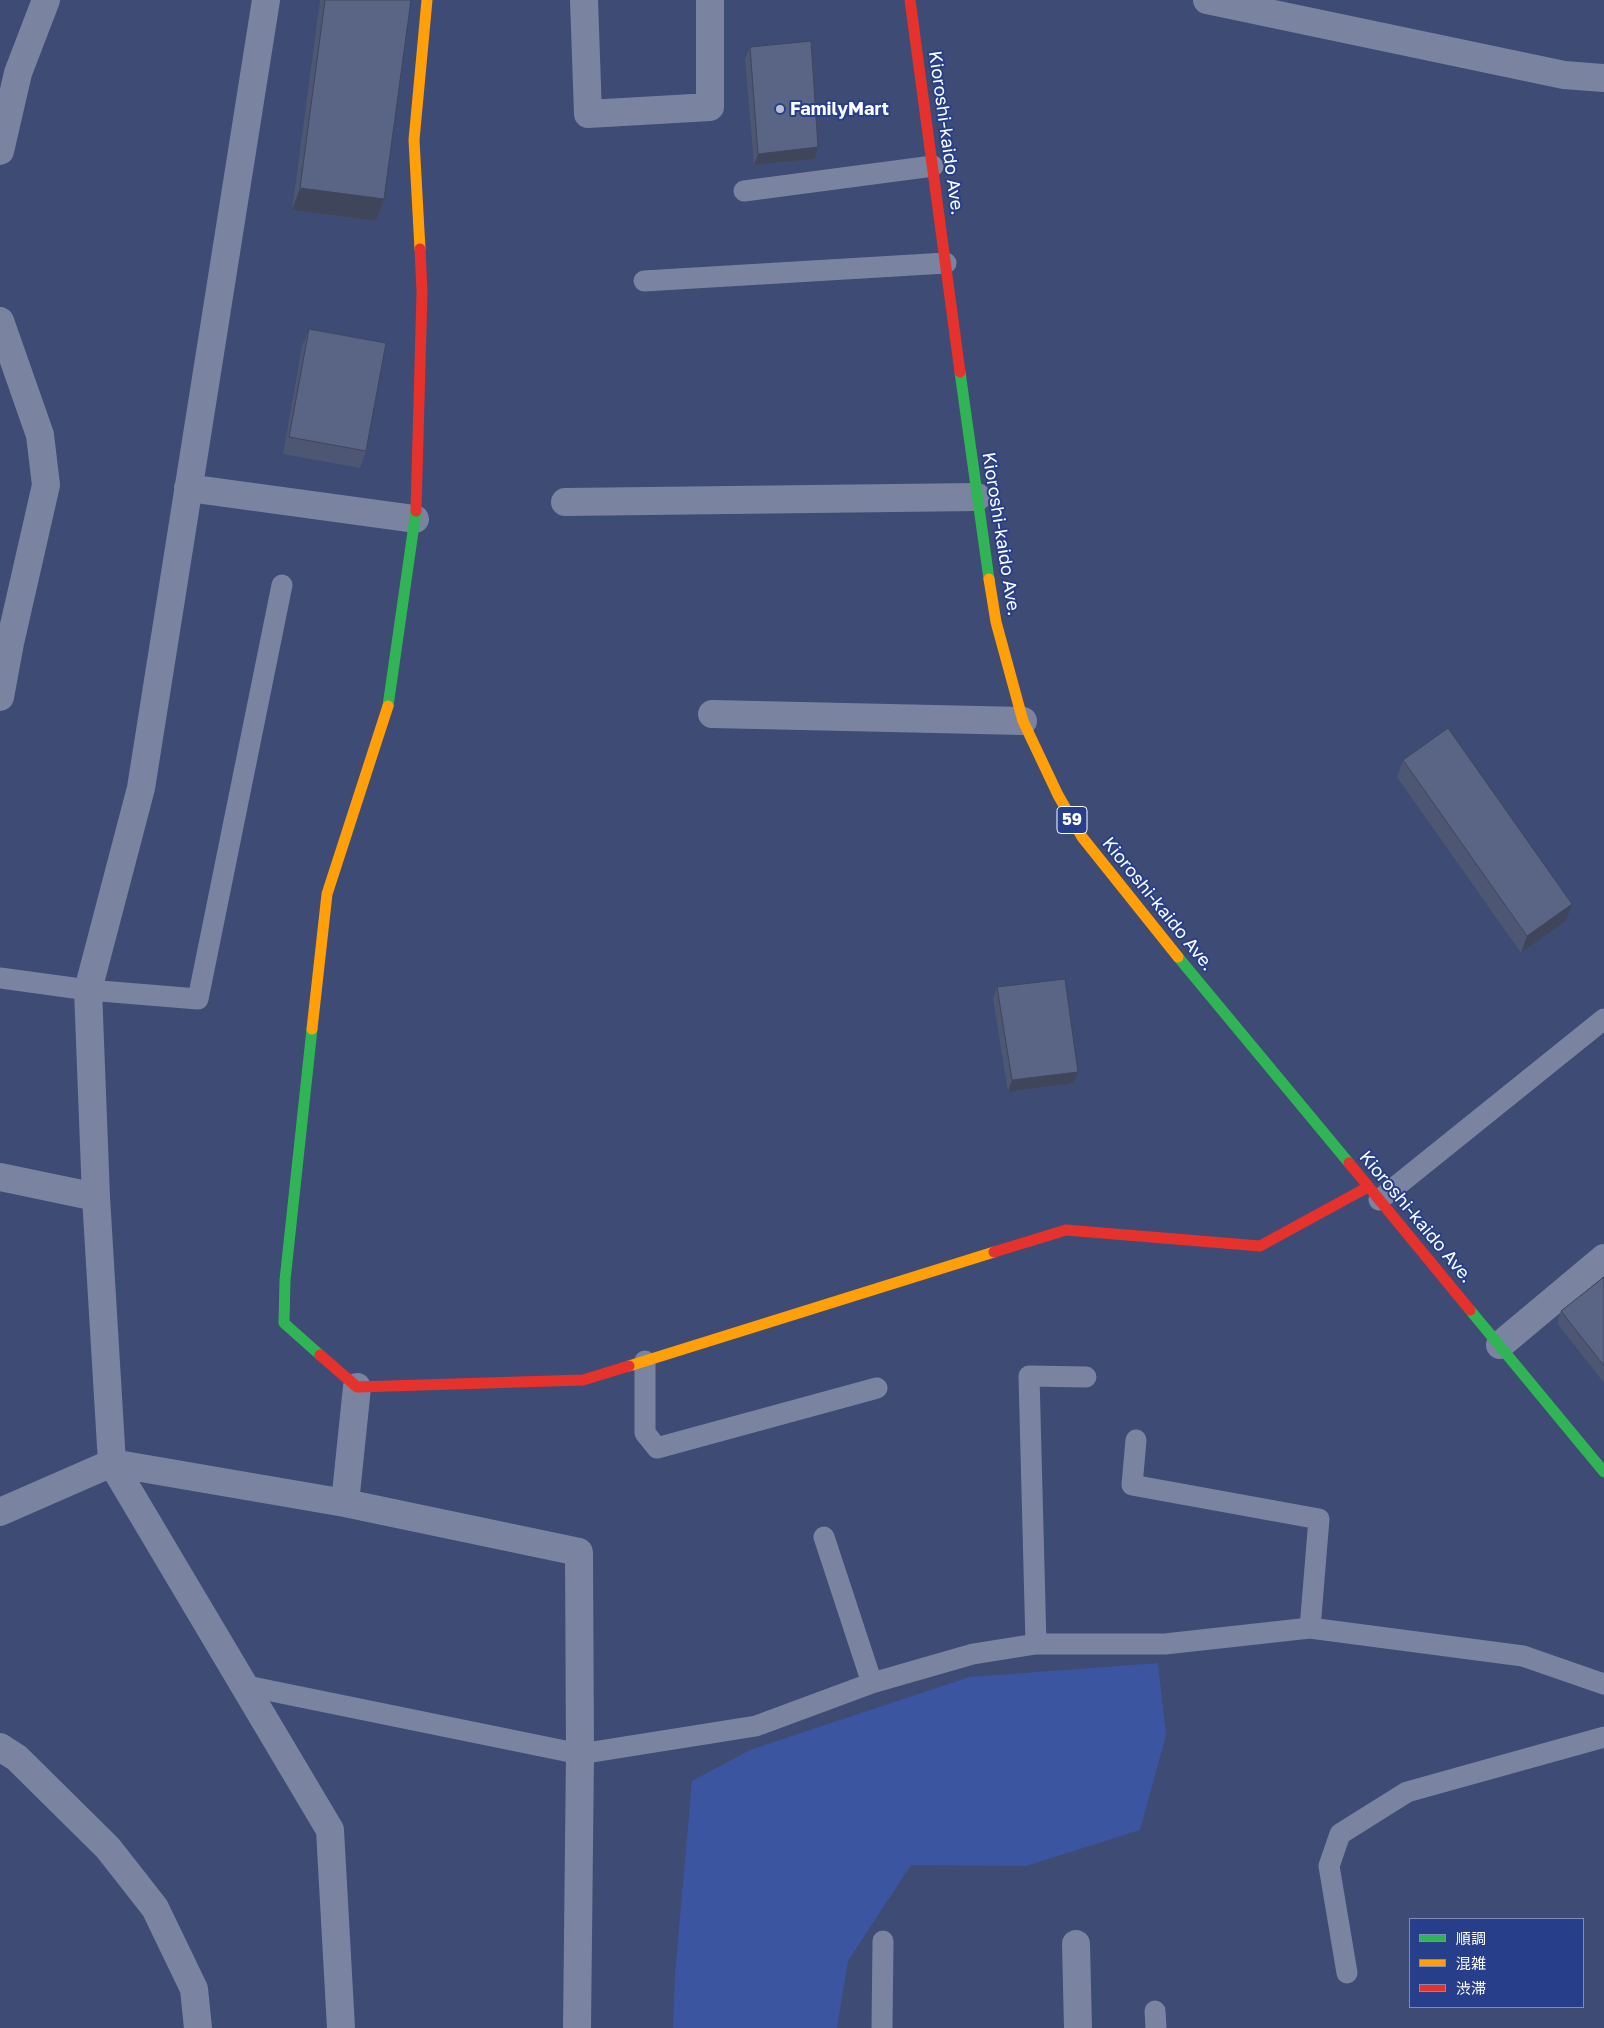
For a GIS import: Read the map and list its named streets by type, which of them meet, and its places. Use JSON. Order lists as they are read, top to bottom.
{
  "streets": {
    "street": ["Kioroshi-kaido Ave.", "59"]
  },
  "places": ["FamilyMart"],
  "legend": ["順調", "混雑", "渋滞"]
}
